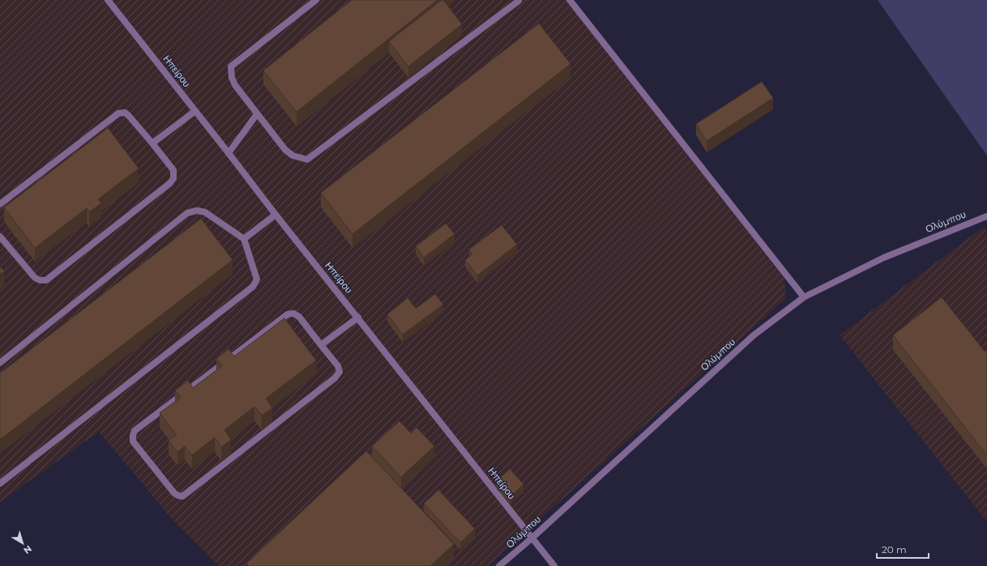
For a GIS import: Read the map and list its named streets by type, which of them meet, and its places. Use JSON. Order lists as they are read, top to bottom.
{
  "streets": {
    "street": ["Ηπείρου", "Ολύμπου"]
  },
  "crossings": [
    ["Ηπείρου", "Ολύμπου"]
  ],
  "scale_bar": "20 m",
  "north": "bottom right"
}
